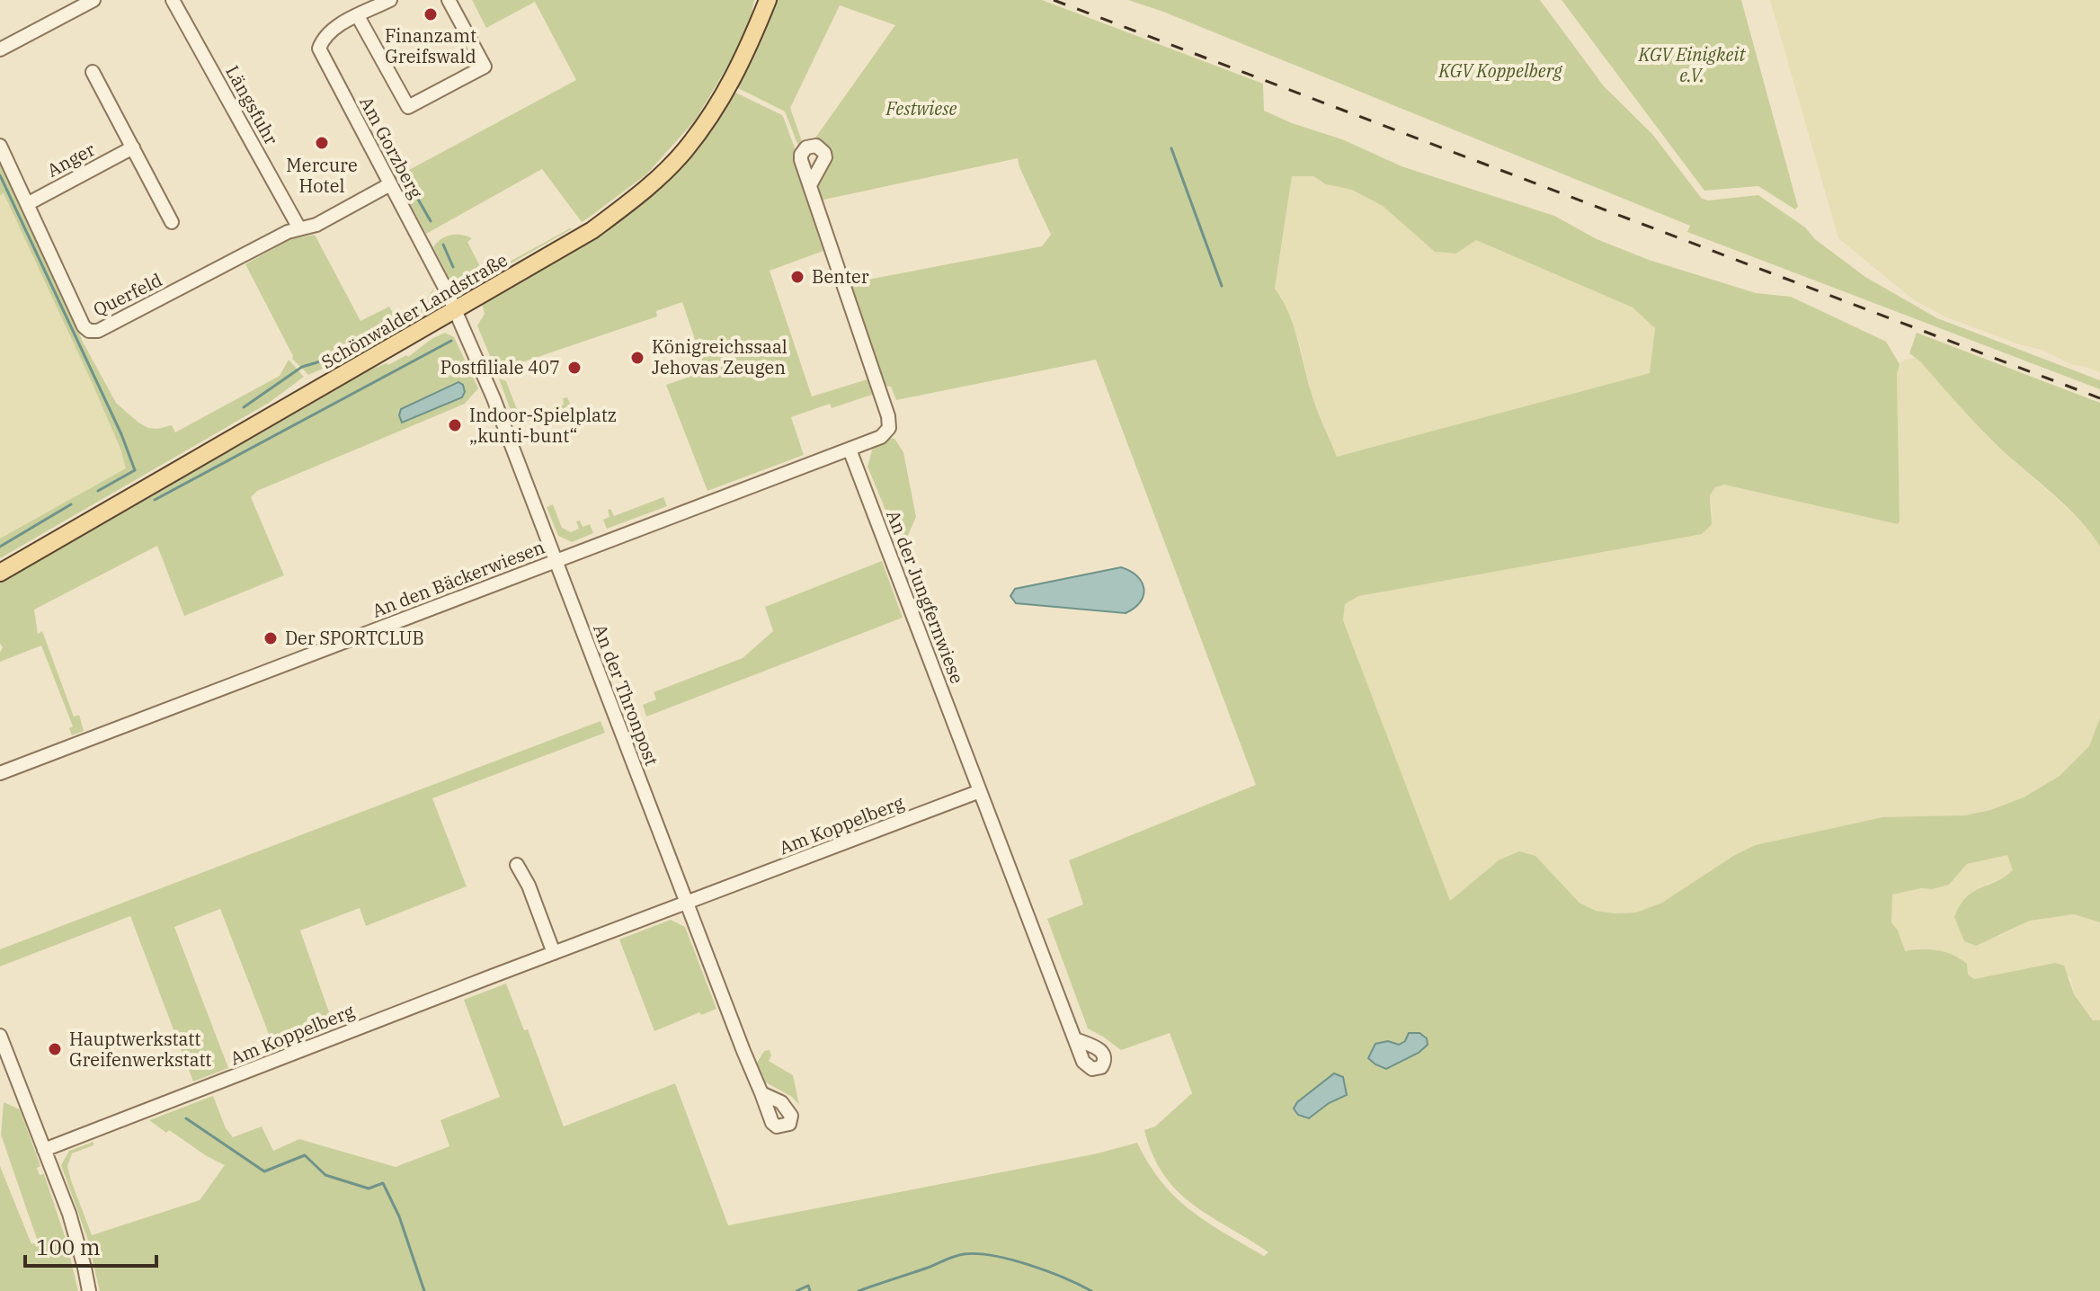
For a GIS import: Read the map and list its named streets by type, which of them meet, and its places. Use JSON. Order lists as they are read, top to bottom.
{
  "streets": {
    "main road": ["Schönwalder Landstraße"],
    "street": [
      "Längsfuhr",
      "Am Gorzberg",
      "Anger",
      "Querfeld",
      "An den Bäckerwiesen",
      "An der Jungfernwiese",
      "An der Thronpost",
      "Am Koppelberg"
    ]
  },
  "crossings": [
    ["Längsfuhr", "Querfeld"],
    ["Am Gorzberg", "Schönwalder Landstraße"],
    ["Am Gorzberg", "An der Thronpost"],
    ["Anger", "Querfeld"],
    ["Schönwalder Landstraße", "An der Thronpost"],
    ["An den Bäckerwiesen", "An der Jungfernwiese"],
    ["An den Bäckerwiesen", "An der Thronpost"],
    ["An der Jungfernwiese", "Am Koppelberg"],
    ["An der Thronpost", "Am Koppelberg"]
  ],
  "parks": ["KGV Einigkeit e.V.", "KGV Koppelberg", "Festwiese"],
  "places": [
    "Finanzamt Greifswald",
    "Mercure Hotel",
    "Benter",
    "Königreichssaal Jehovas Zeugen",
    "Postfiliale 407",
    "Indoor-Spielplatz „kunti-bunt“",
    "Der SPORTCLUB",
    "Hauptwerkstatt Greifenwerkstatt"
  ],
  "scale_bar": "100 m"
}
